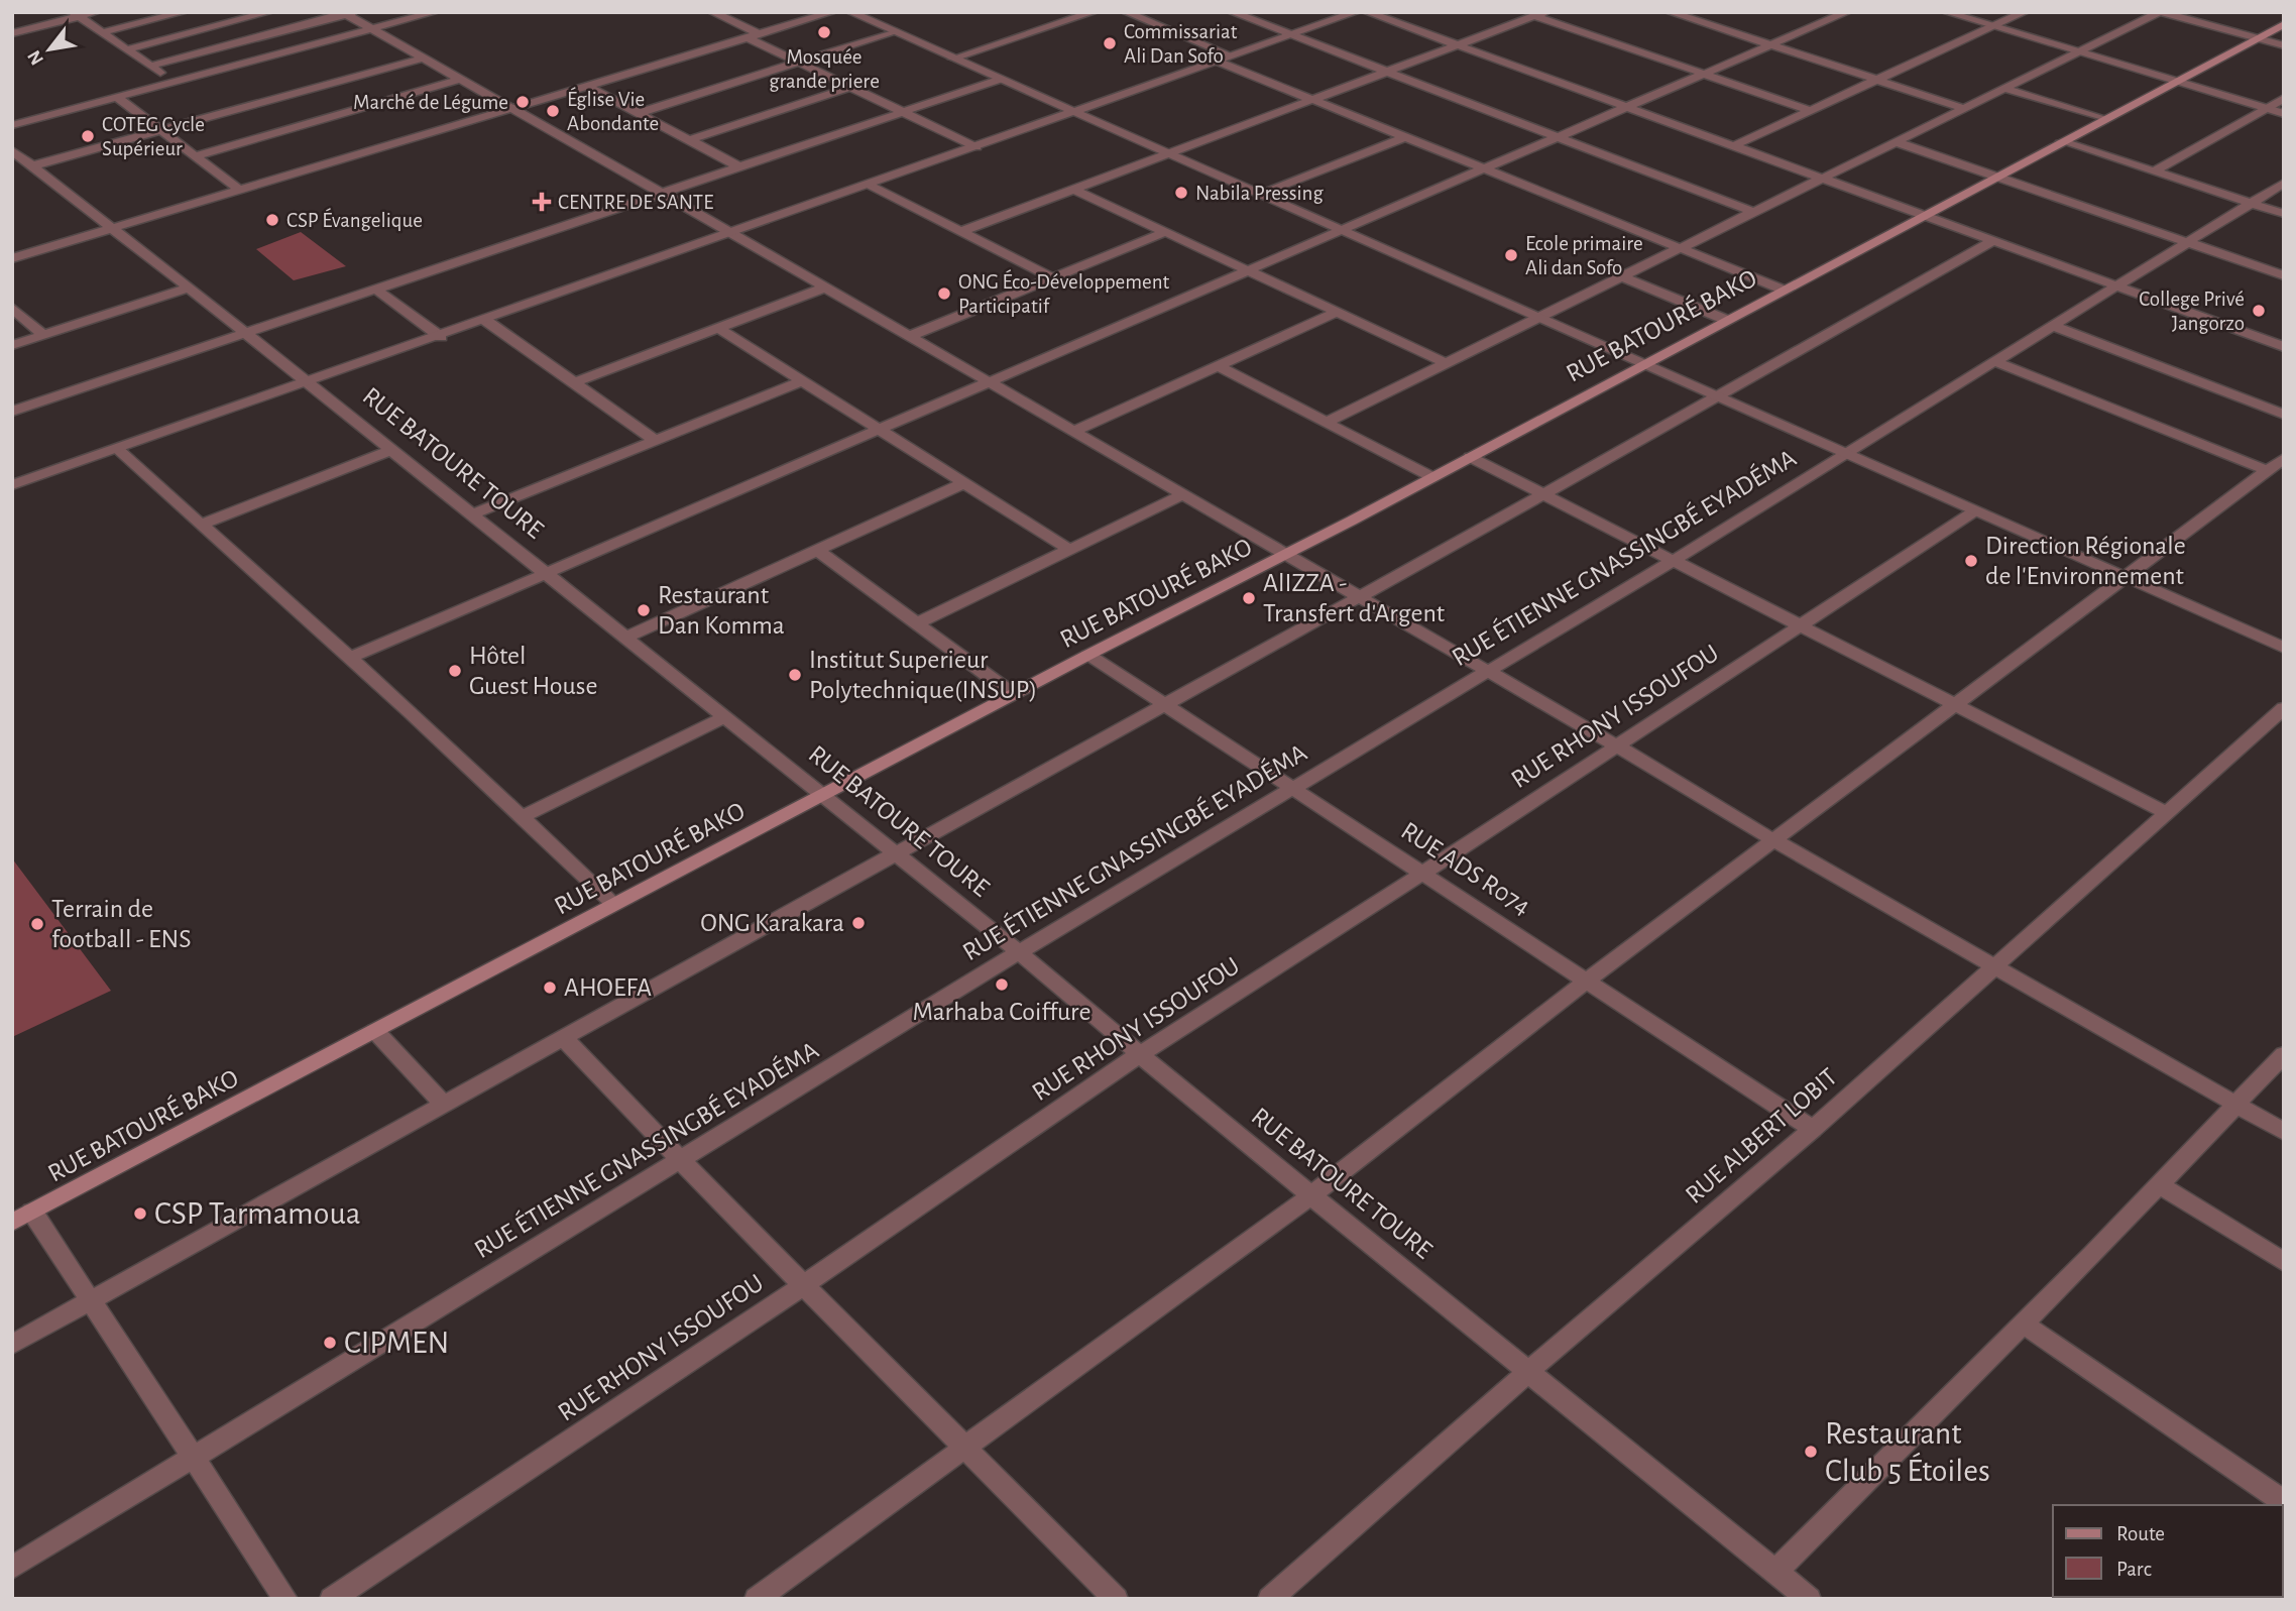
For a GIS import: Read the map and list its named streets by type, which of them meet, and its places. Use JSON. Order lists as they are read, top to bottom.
{
  "streets": {
    "main road": ["RUE BATOURÉ BAKO"],
    "street": [
      "RUE BATOURE TOURE",
      "RUE ÉTIENNE GNASSINGBÉ EYADÉMA",
      "RUE RHONY ISSOUFOU",
      "RUE ADS R074",
      "RUE ALBERT LOBIT"
    ]
  },
  "crossings": [
    ["RUE BATOURÉ BAKO", "RUE BATOURE TOURE"],
    ["RUE BATOURÉ BAKO", "RUE ADS R074"],
    ["RUE BATOURE TOURE", "RUE ÉTIENNE GNASSINGBÉ EYADÉMA"],
    ["RUE BATOURE TOURE", "RUE RHONY ISSOUFOU"],
    ["RUE BATOURE TOURE", "RUE ALBERT LOBIT"],
    ["RUE ÉTIENNE GNASSINGBÉ EYADÉMA", "RUE ADS R074"],
    ["RUE RHONY ISSOUFOU", "RUE ADS R074"],
    ["RUE ADS R074", "RUE ALBERT LOBIT"]
  ],
  "places": {
    "other": [
      "Mosquée grande priere",
      "Commissariat Ali Dan Sofo",
      "Marché de Légume",
      "Église Vie Abondante",
      "COTEG Cycle Supérieur",
      "Nabila Pressing",
      "CSP Évangelique",
      "Ecole primaire Ali dan Sofo",
      "ONG Éco-Développement Participatif",
      "College Privé Jangorzo",
      "Direction Régionale de l'Environnement",
      "AlIZZA - Transfert d'Argent",
      "Restaurant Dan Komma",
      "Hôtel Guest House",
      "Institut Superieur Polytechnique(INSUP)",
      "ONG Karakara",
      "Terrain de football - ENS",
      "Marhaba Coiffure",
      "AHOEFA",
      "CSP Tarmamoua",
      "CIPMEN",
      "Restaurant Club 5 Étoiles"
    ],
    "health": ["CENTRE DE SANTE"]
  },
  "legend": ["Route", "Parc"],
  "north": "bottom left"
}
